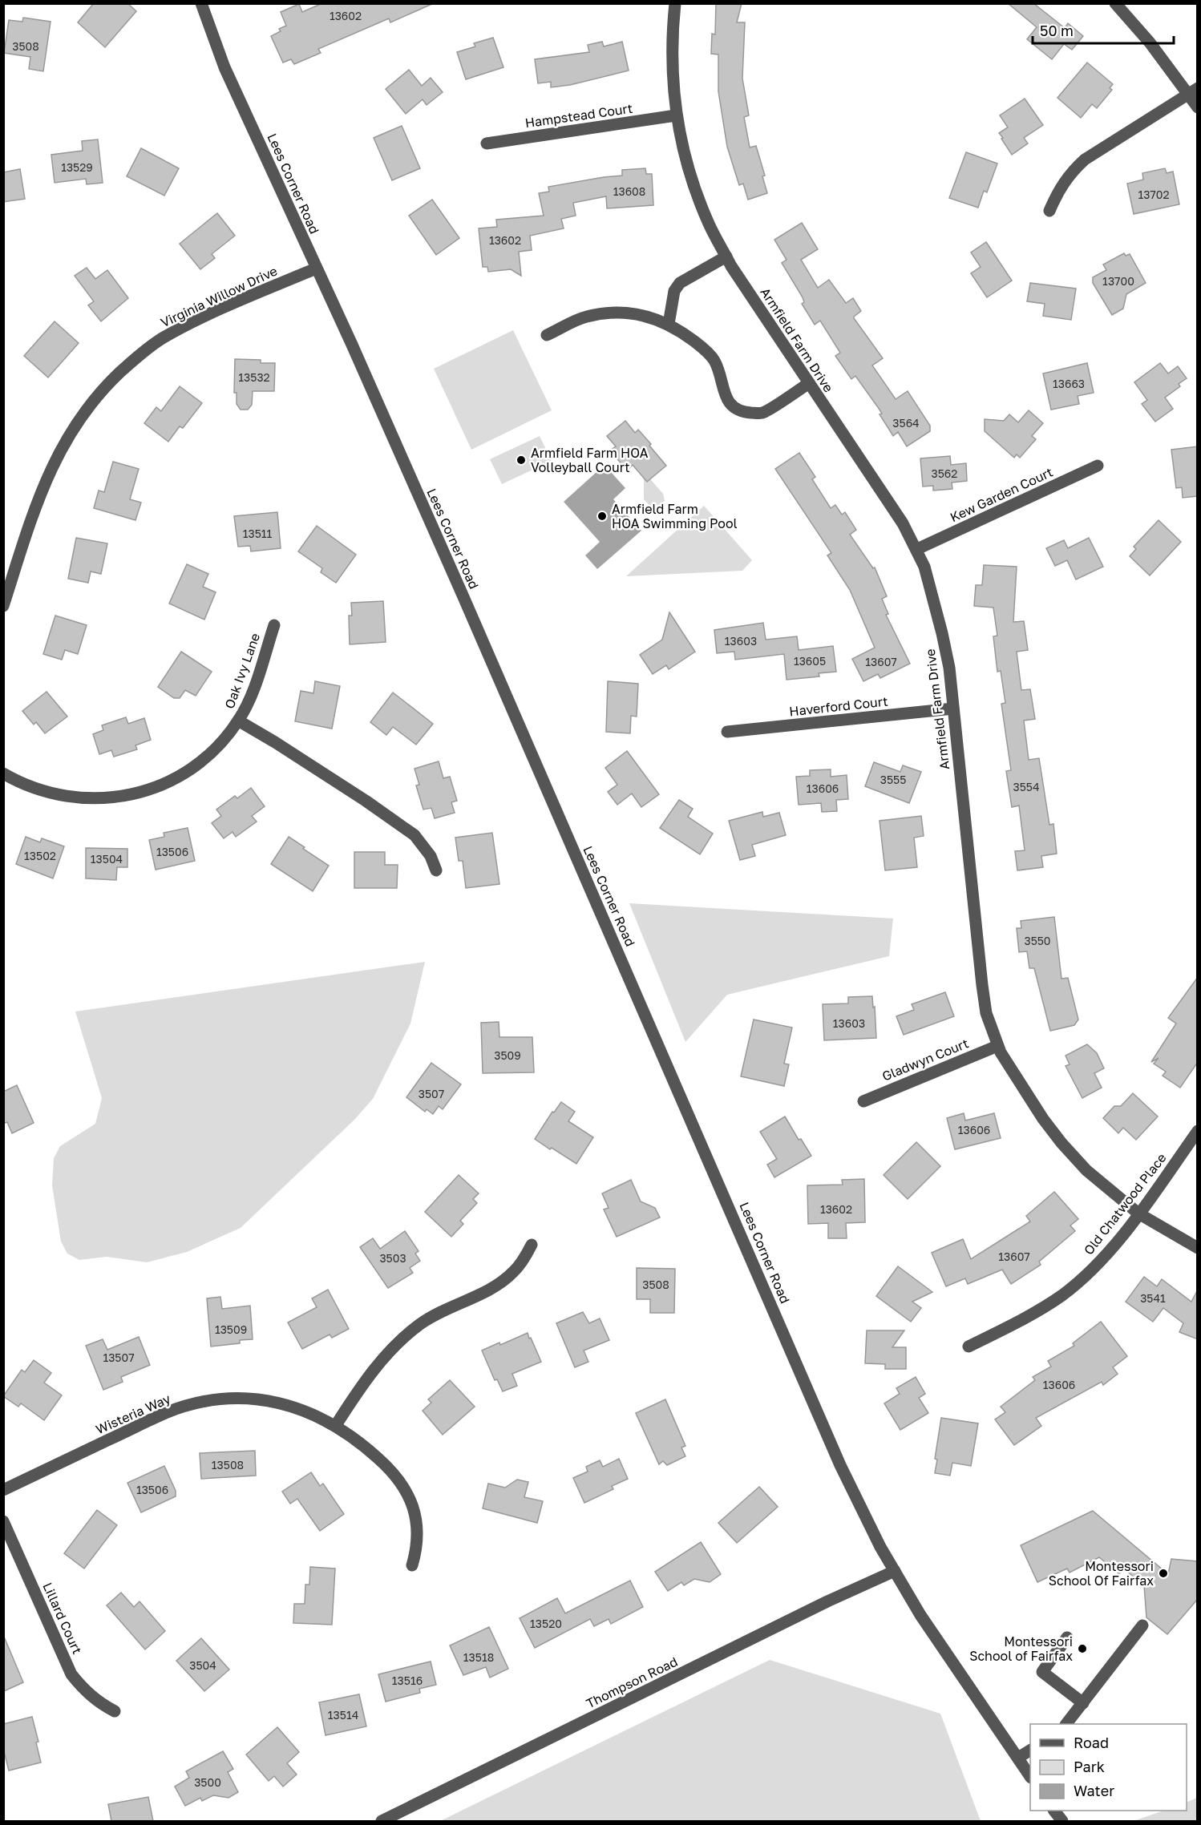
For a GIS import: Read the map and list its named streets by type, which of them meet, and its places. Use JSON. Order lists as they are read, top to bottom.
{
  "streets": {
    "street": [
      "Hampstead Court",
      "Lees Corner Road",
      "Virginia Willow Drive",
      "Armfield Farm Drive",
      "Kew Garden Court",
      "Oak Ivy Lane",
      "Haverford Court",
      "Gladwyn Court",
      "Old Chatwood Place",
      "Wisteria Way",
      "Lillard Court",
      "Thompson Road"
    ]
  },
  "crossings": [
    ["Hampstead Court", "Armfield Farm Drive"],
    ["Lees Corner Road", "Virginia Willow Drive"],
    ["Lees Corner Road", "Thompson Road"],
    ["Armfield Farm Drive", "Kew Garden Court"],
    ["Armfield Farm Drive", "Haverford Court"],
    ["Armfield Farm Drive", "Gladwyn Court"],
    ["Armfield Farm Drive", "Old Chatwood Place"]
  ],
  "places": [
    "Armfield Farm HOA Volleyball Court",
    "Armfield Farm HOA Swimming Pool",
    "Montessori School Of Fairfax",
    "Montessori School of Fairfax"
  ],
  "house_numbers": [
    "13602",
    "3508",
    "13529",
    "13608",
    "13702",
    "13602",
    "13700",
    "13532",
    "13663",
    "3564",
    "3562",
    "13511",
    "13603",
    "13605",
    "13607",
    "3555",
    "3554",
    "13606",
    "13506",
    "13502",
    "13504",
    "3550",
    "13603",
    "3509",
    "3507",
    "13606",
    "13602",
    "13607",
    "3503",
    "3508",
    "3541",
    "13509",
    "13507",
    "13606",
    "13508",
    "13506",
    "13520",
    "13518",
    "3504",
    "13516",
    "13514",
    "3500"
  ],
  "legend": ["Road", "Park", "Water"],
  "scale_bar": "50 m"
}
